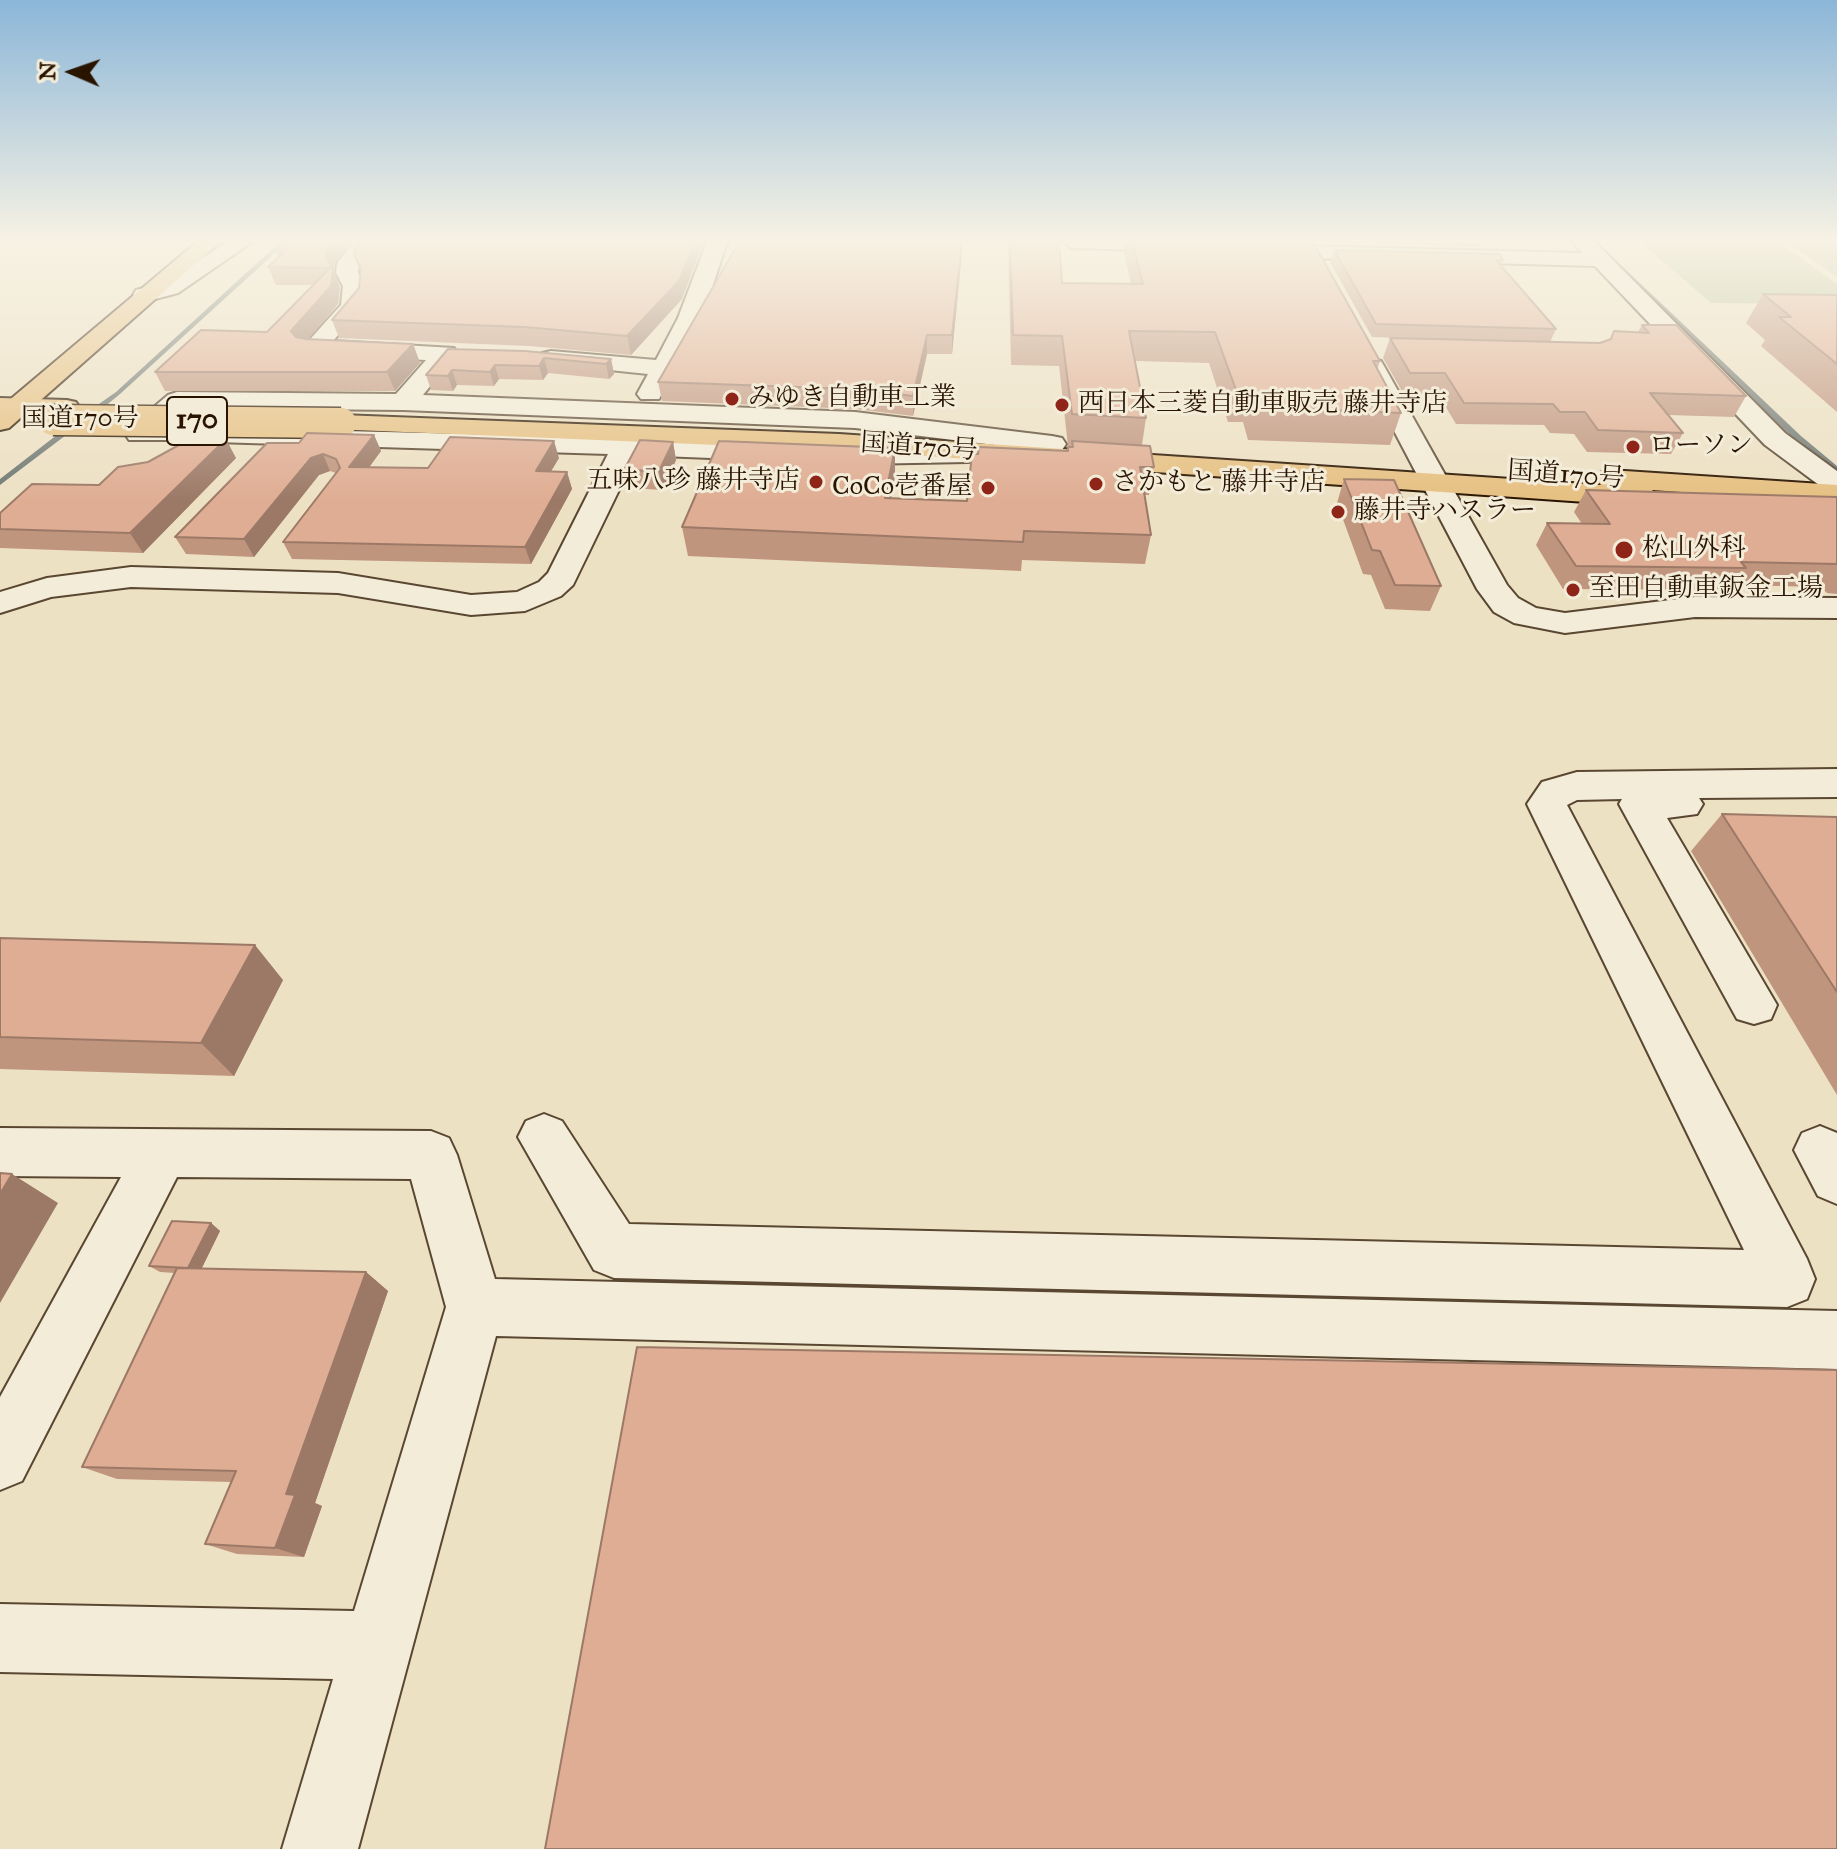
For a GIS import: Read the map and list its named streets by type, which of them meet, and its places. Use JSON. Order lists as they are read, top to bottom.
{
  "streets": {
    "main road": ["国道170号", "170"]
  },
  "places": [
    "みゆき自動車工業",
    "西日本三菱自動車販売 藤井寺店",
    "ローソン",
    "五味八珍 藤井寺店",
    "さかもと 藤井寺店",
    "CoCo壱番屋",
    "藤井寺ハスラー",
    "松山外科",
    "至田自動車鈑金工場"
  ],
  "north": "left"
}
